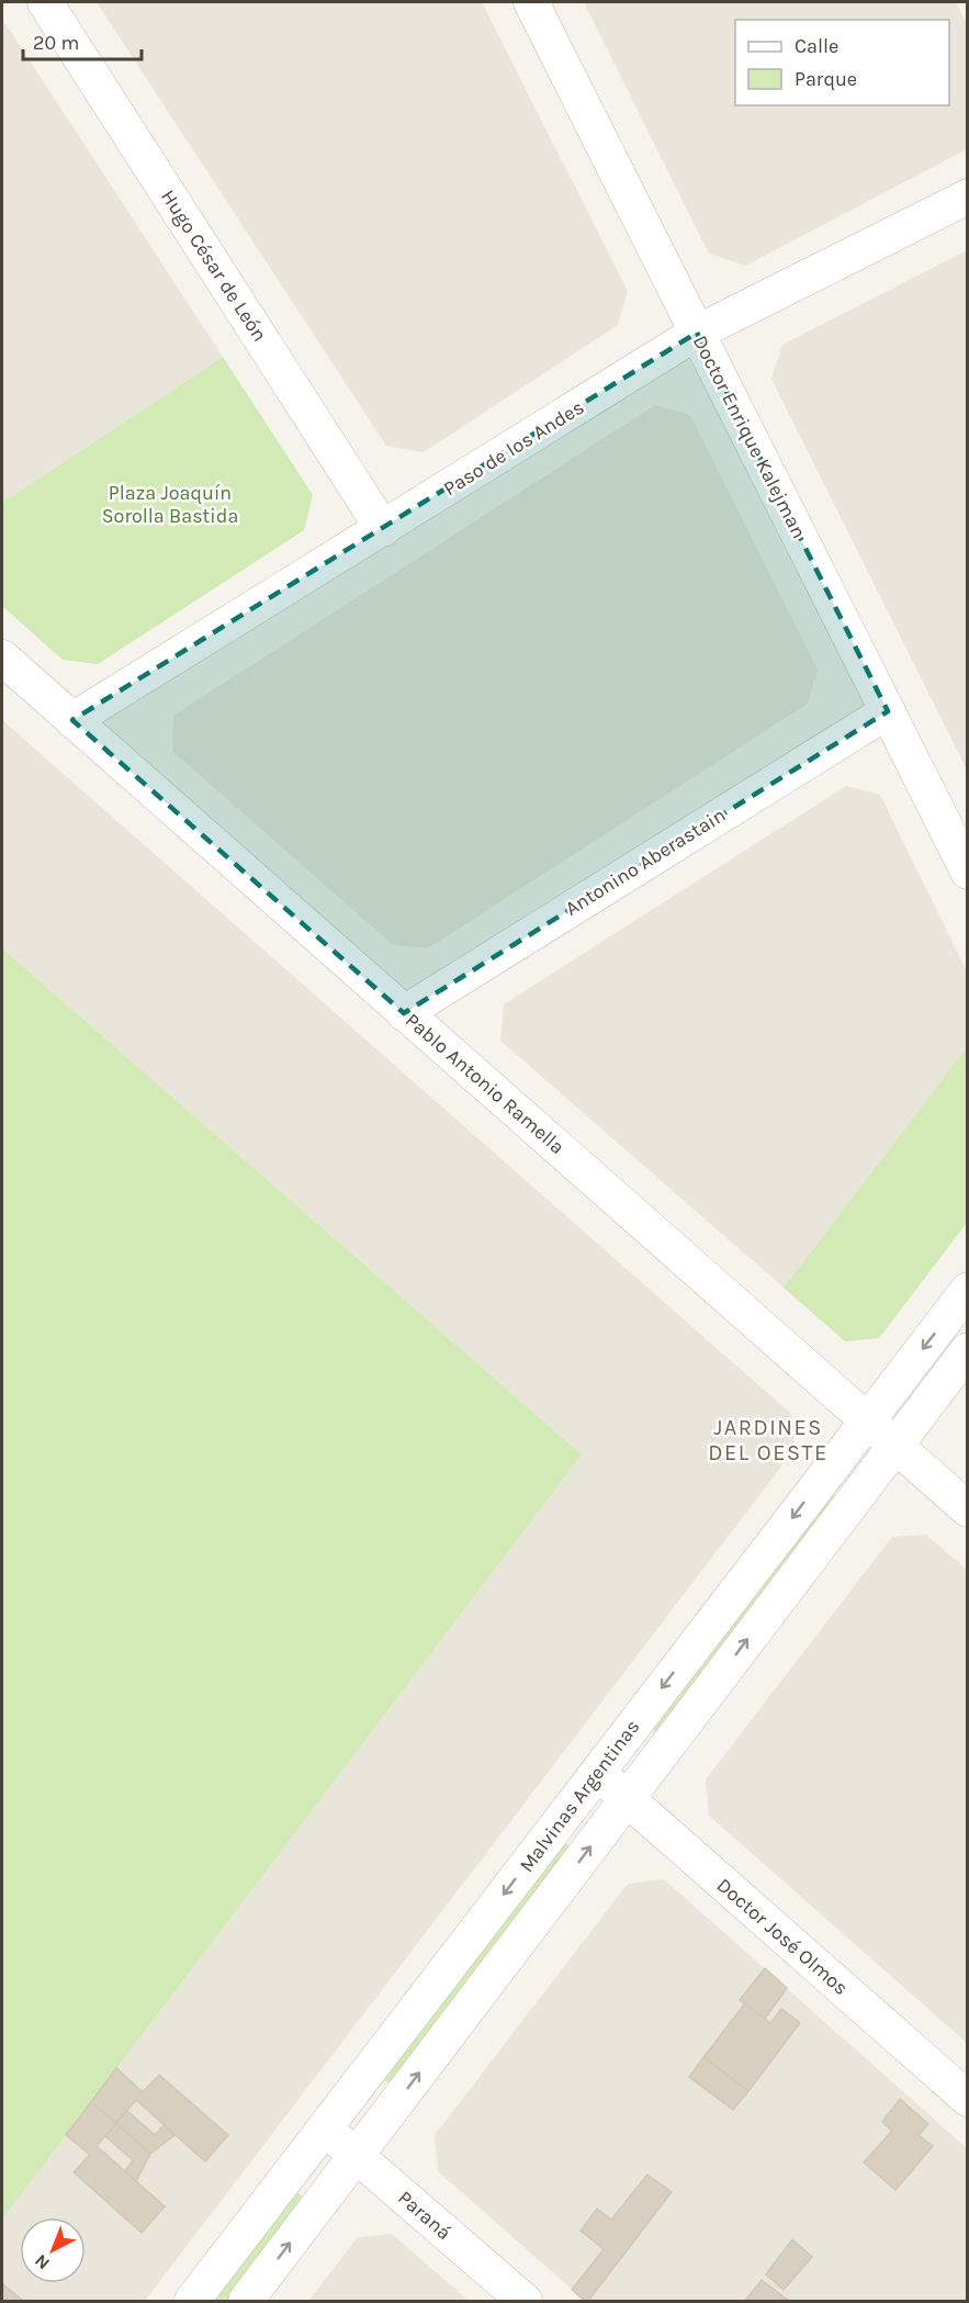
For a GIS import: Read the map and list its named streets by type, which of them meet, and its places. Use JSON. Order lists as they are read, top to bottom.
{
  "streets": {
    "street": [
      "Hugo César de León",
      "Doctor Enrique Kalejman",
      "Paso de los Andes",
      "Antonino Aberastain",
      "Pablo Antonio Ramella",
      "Malvinas Argentinas",
      "Doctor José Olmos",
      "Paraná"
    ]
  },
  "crossings": [
    ["Hugo César de León", "Paso de los Andes"],
    ["Doctor Enrique Kalejman", "Paso de los Andes"],
    ["Doctor Enrique Kalejman", "Antonino Aberastain"],
    ["Paso de los Andes", "Pablo Antonio Ramella"],
    ["Antonino Aberastain", "Pablo Antonio Ramella"],
    ["Pablo Antonio Ramella", "Malvinas Argentinas"],
    ["Malvinas Argentinas", "Doctor José Olmos"],
    ["Malvinas Argentinas", "Paraná"]
  ],
  "districts": ["JARDINES DEL OESTE"],
  "parks": ["Plaza Joaquín Sorolla Bastida"],
  "legend": ["Calle", "Parque"],
  "scale_bar": "20 m",
  "north": "bottom left"
}
